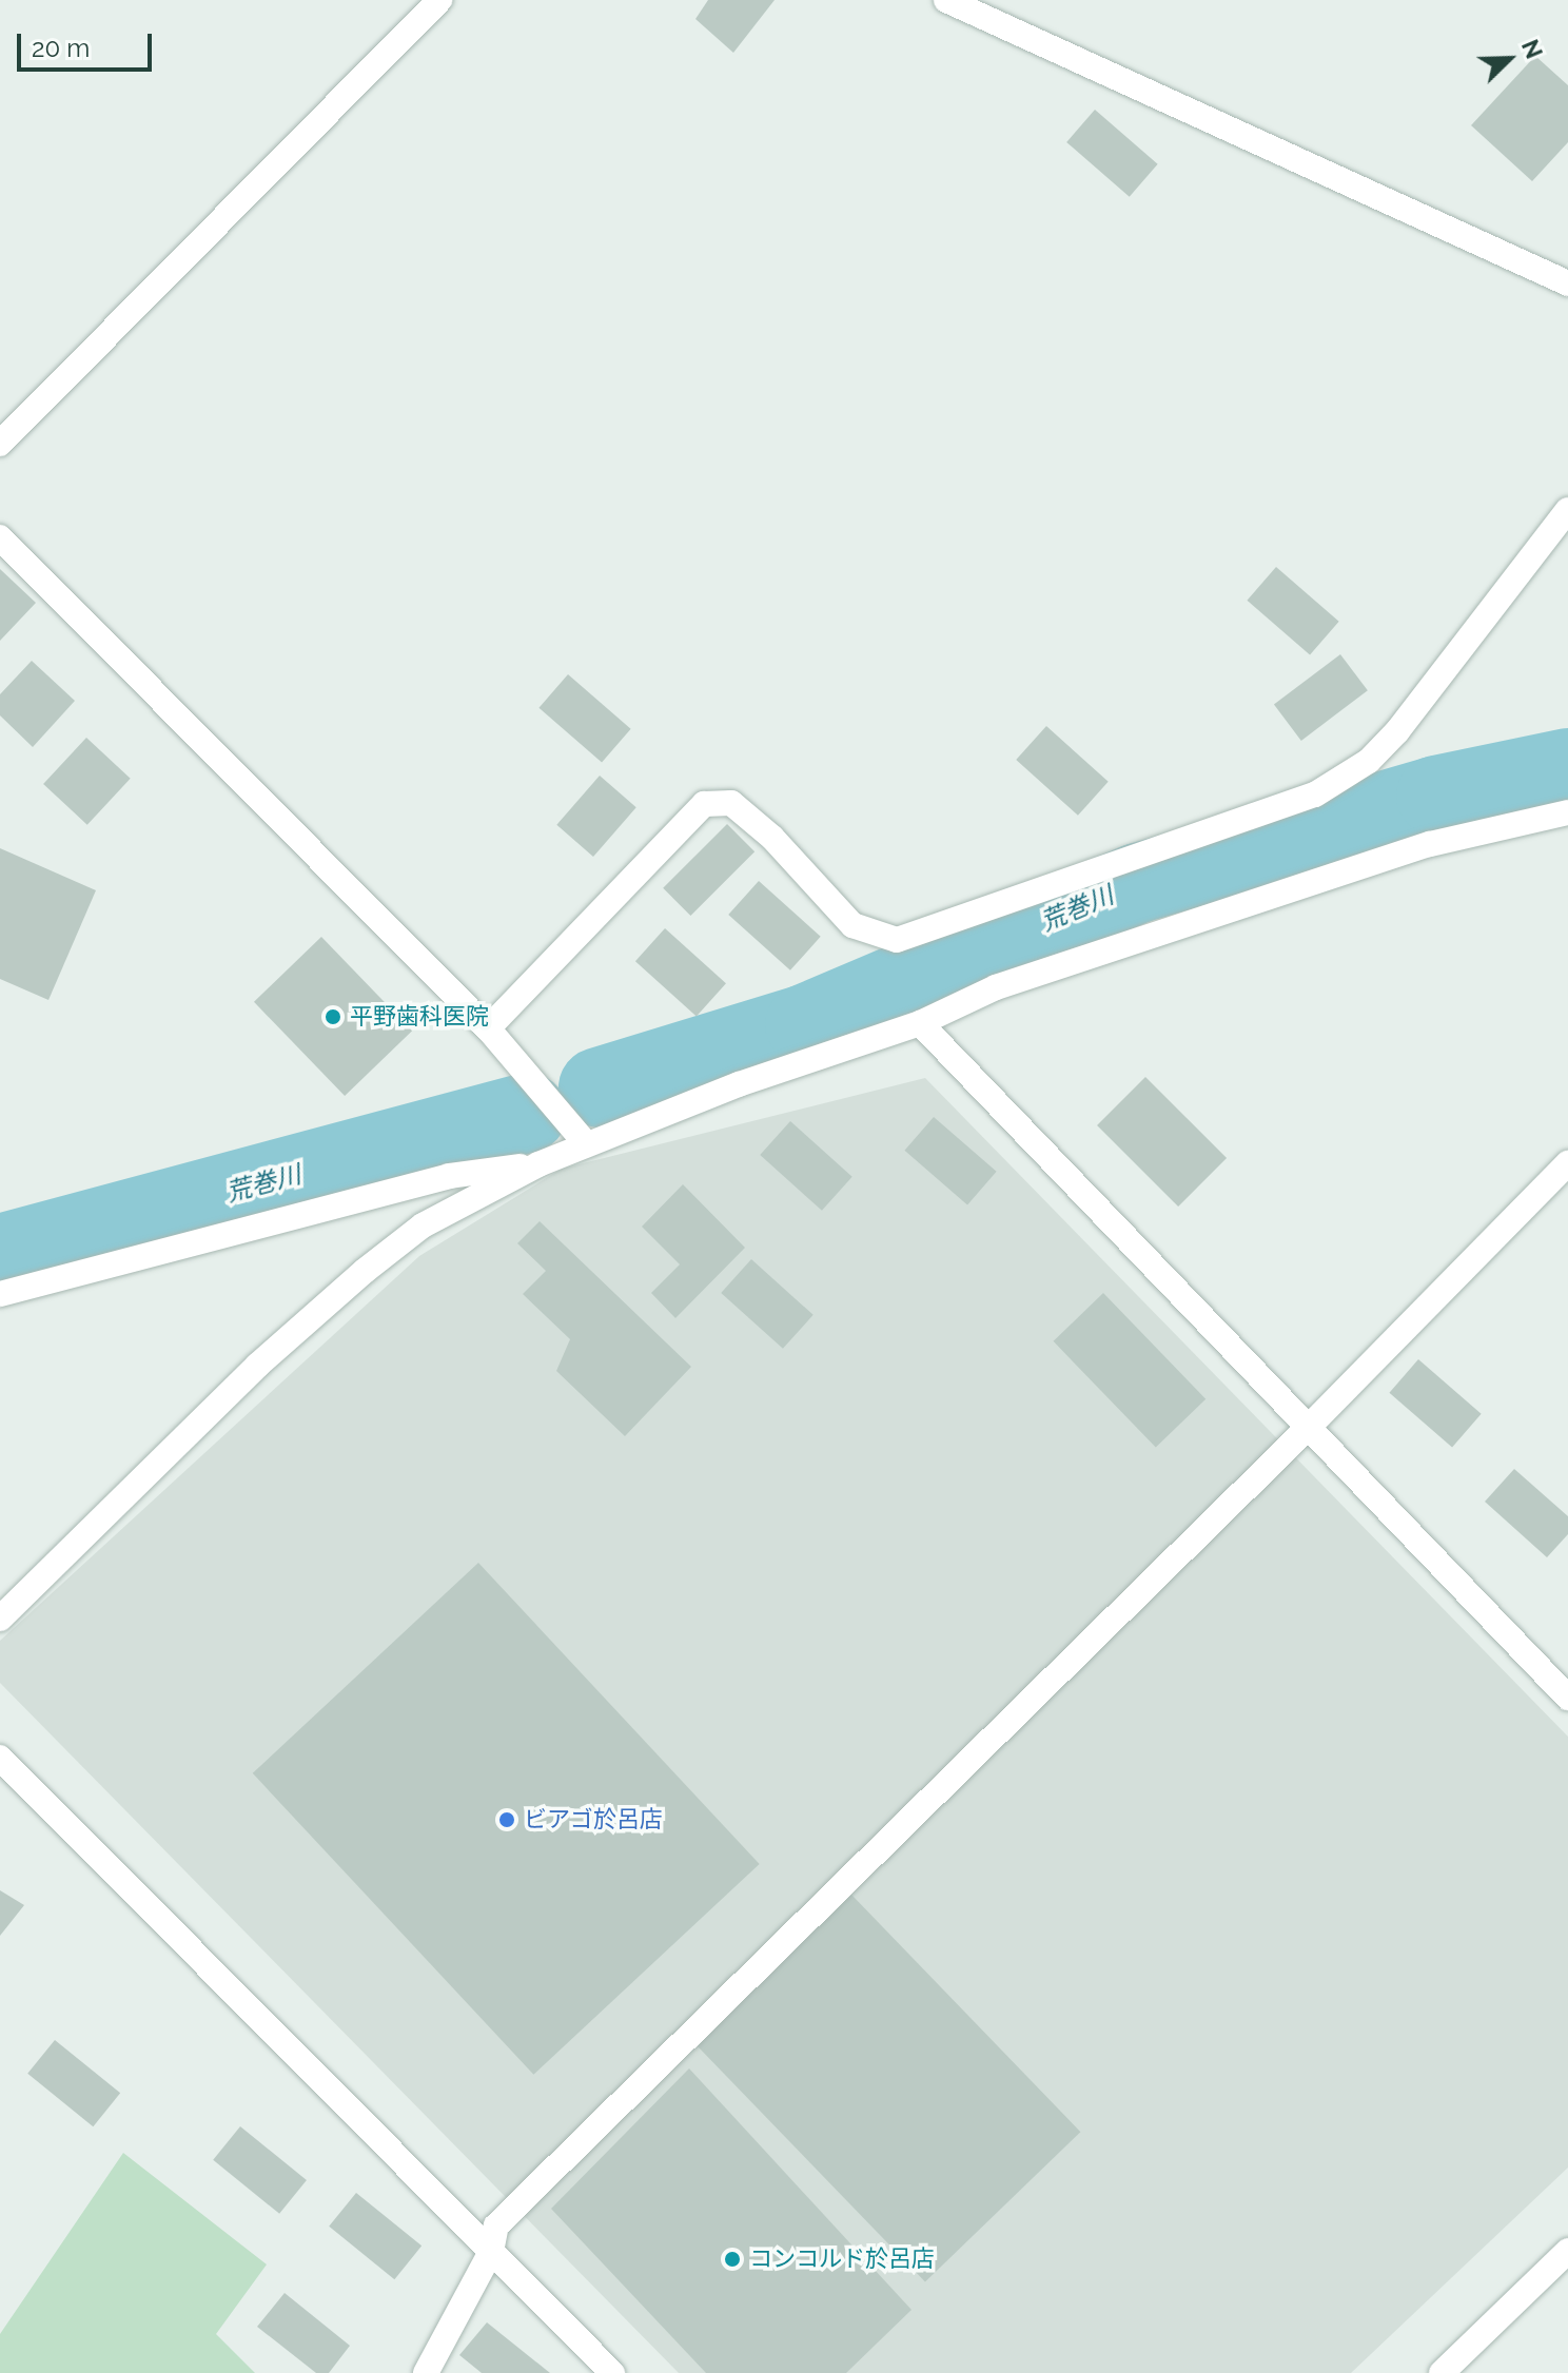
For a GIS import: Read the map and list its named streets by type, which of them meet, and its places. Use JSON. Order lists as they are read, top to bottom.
{
  "water": ["荒巻川"],
  "places": ["平野歯科医院", "ビアゴ於呂店", "コンコルド於呂店"],
  "scale_bar": "20 m",
  "north": "top right"
}
